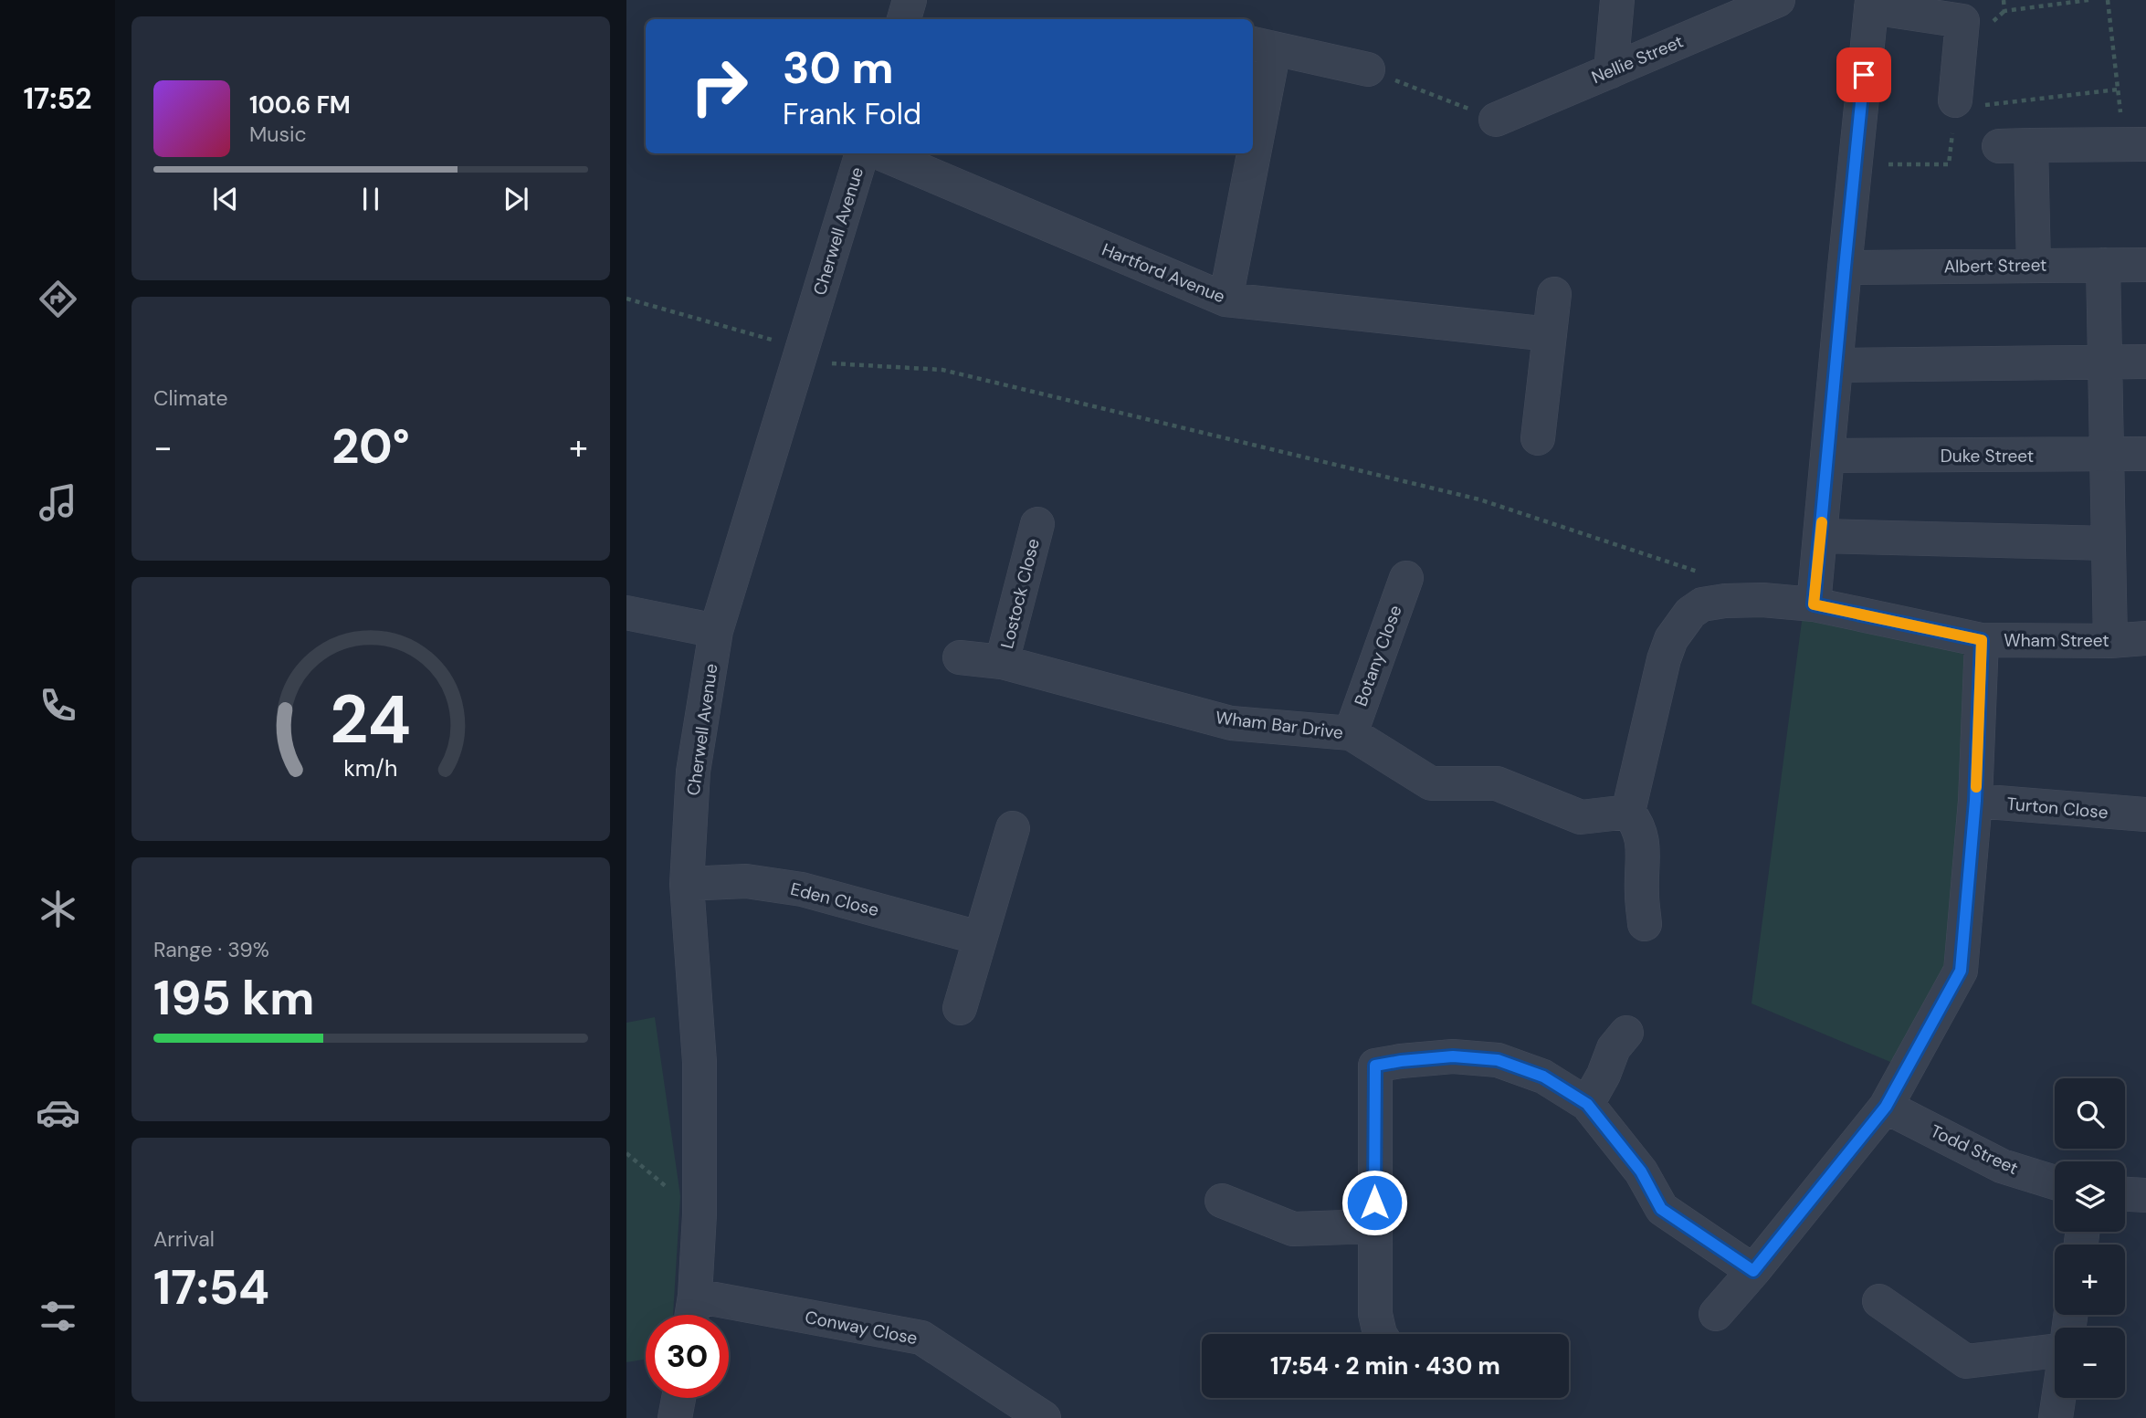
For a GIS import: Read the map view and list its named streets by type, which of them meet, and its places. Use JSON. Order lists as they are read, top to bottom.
{
  "streets": {
    "street": [
      "Nellie Street",
      "Cherwell Avenue",
      "Albert Street",
      "Hartford Avenue",
      "Duke Street",
      "Lostock Close",
      "Wham Street",
      "Botany Close",
      "Wham Bar Drive",
      "Turton Close",
      "Eden Close",
      "Todd Street",
      "Conway Close"
    ]
  },
  "crossings": [
    ["Cherwell Avenue", "Eden Close"],
    ["Cherwell Avenue", "Conway Close"],
    ["Lostock Close", "Wham Bar Drive"],
    ["Botany Close", "Wham Bar Drive"]
  ],
  "page": {
    "tabs": "17:52",
    "turn": ["30 m", "Frank Fold"],
    "song": ["100.6 FM", "Music"],
    "tile": [
      "Climate",
      ["Range · 39%", "195 km"],
      ["Arrival", "17:54"]
    ],
    "heat": ["−", "20°", "+"],
    "map_buttons": ["+", "−"],
    "limit": "30",
    "trip": "17:54 · 2 min · 430 m",
    "gauge": ["24", "km/h"]
  }
}
